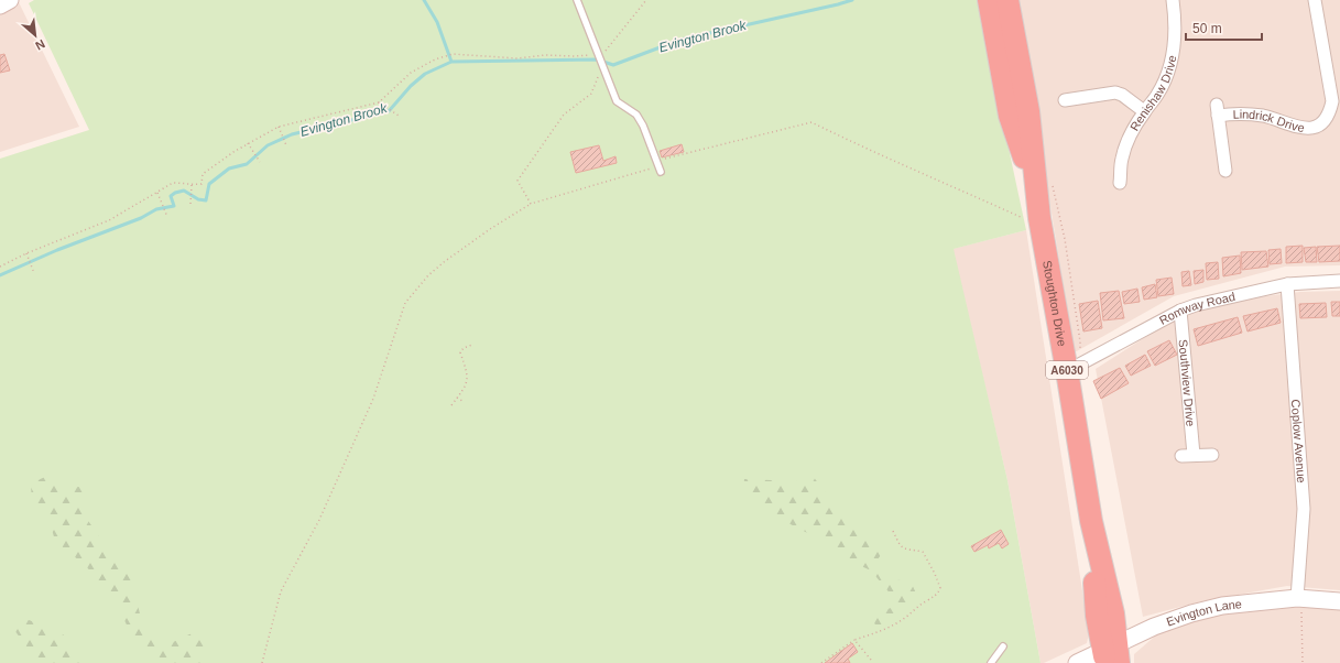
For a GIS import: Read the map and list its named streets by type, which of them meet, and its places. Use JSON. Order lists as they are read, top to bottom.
{
  "streets": {
    "highway": ["Stoughton Drive", "A6030"],
    "street": [
      "Renishaw Drive",
      "Lindrick Drive",
      "Romway Road",
      "Southview Drive",
      "Coplow Avenue",
      "Evington Lane"
    ]
  },
  "crossings": [
    ["Stoughton Drive", "Romway Road"],
    ["Stoughton Drive", "Evington Lane"],
    ["Romway Road", "Southview Drive"],
    ["Romway Road", "Coplow Avenue"],
    ["Coplow Avenue", "Evington Lane"]
  ],
  "water": ["Evington Brook"],
  "scale_bar": "50 m",
  "north": "bottom right"
}
